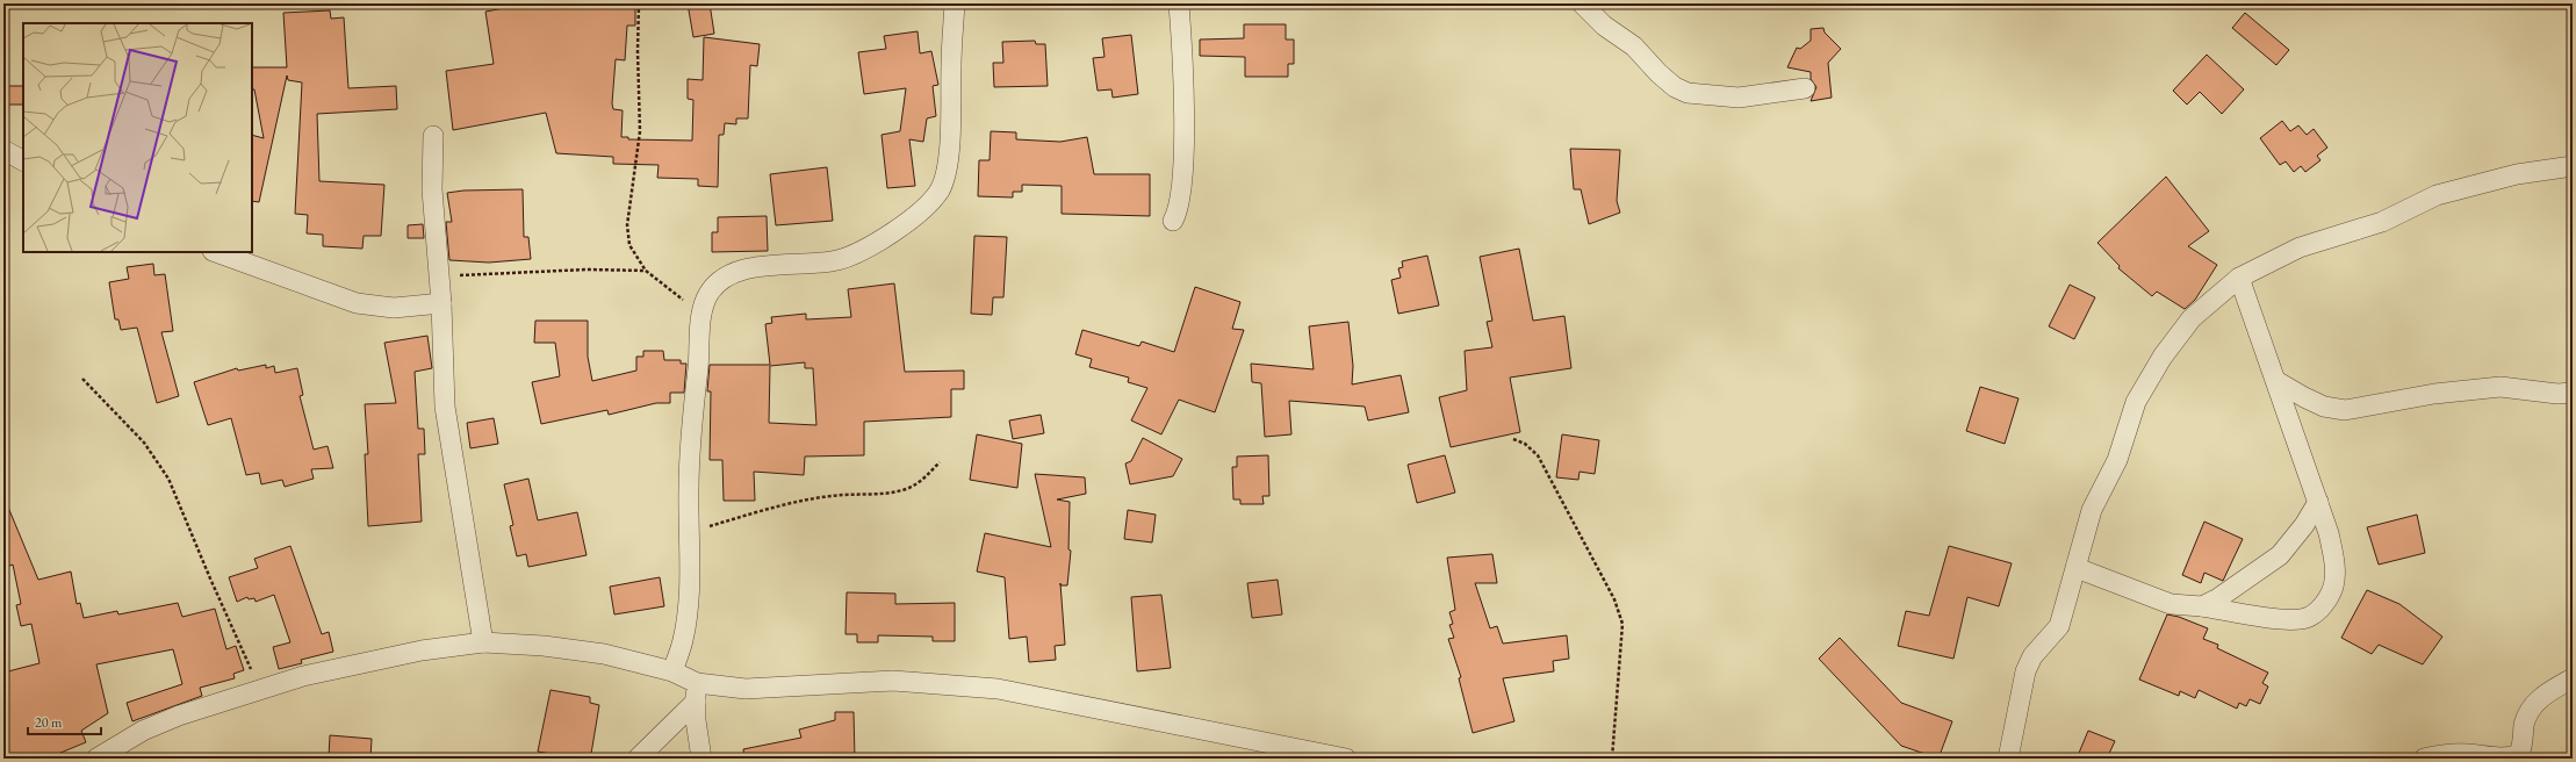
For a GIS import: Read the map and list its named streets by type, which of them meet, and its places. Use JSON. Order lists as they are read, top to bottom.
{
  "scale_bar": "20 m"
}
